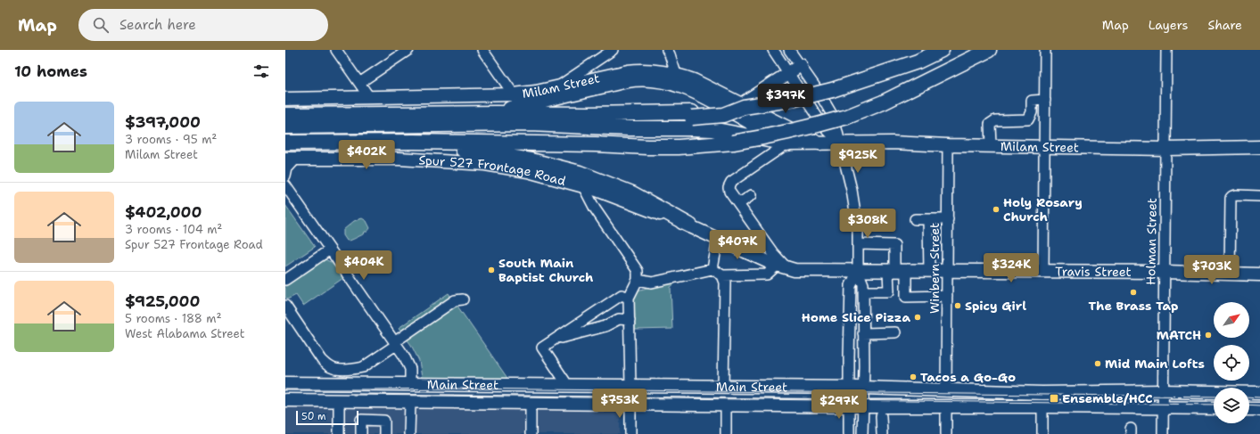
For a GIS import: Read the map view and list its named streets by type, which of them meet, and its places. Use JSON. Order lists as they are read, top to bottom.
{
  "streets": {
    "main road": [
      "Milam Street",
      "Spur 527 Frontage Road",
      "Travis Street",
      "Main Street"
    ],
    "street": ["Holman Street", "Winbern Street"]
  },
  "crossings": [
    ["Milam Street", "Holman Street"],
    ["Milam Street", "Winbern Street"],
    ["Spur 527 Frontage Road", "Travis Street"],
    ["Holman Street", "Travis Street"],
    ["Holman Street", "Main Street"],
    ["Winbern Street", "Travis Street"],
    ["Winbern Street", "Main Street"]
  ],
  "places": {
    "other": [
      "Holy Rosary Church",
      "South Main Baptist Church",
      "The Brass Tap",
      "Spicy Girl",
      "Home Slice Pizza",
      "MATCH",
      "Mid Main Lofts",
      "Tacos a Go-Go"
    ],
    "transit": ["Ensemble/HCC"]
  },
  "scale_bar": "50 m",
  "north": "top right",
  "page": {
    "header": "Map",
    "search": "Search here",
    "nav": ["Map", "Layers", "Share"],
    "heading": "10 homes",
    "price": [
      "$397K",
      "$402K",
      "$925K",
      "$308K",
      "$407K",
      "$404K",
      "$324K",
      "$703K",
      "$753K",
      "$297K"
    ],
    "list": [
      {
        "name": "$397,000",
        "note": "3 rooms · 95 m² · Milam Street"
      },
      {
        "name": "$402,000",
        "note": "3 rooms · 104 m² · Spur 527 Frontage Road"
      },
      {
        "name": "$925,000",
        "note": "5 rooms · 188 m² · West Alabama Street"
      }
    ],
    "scale": "50 m"
  }
}
